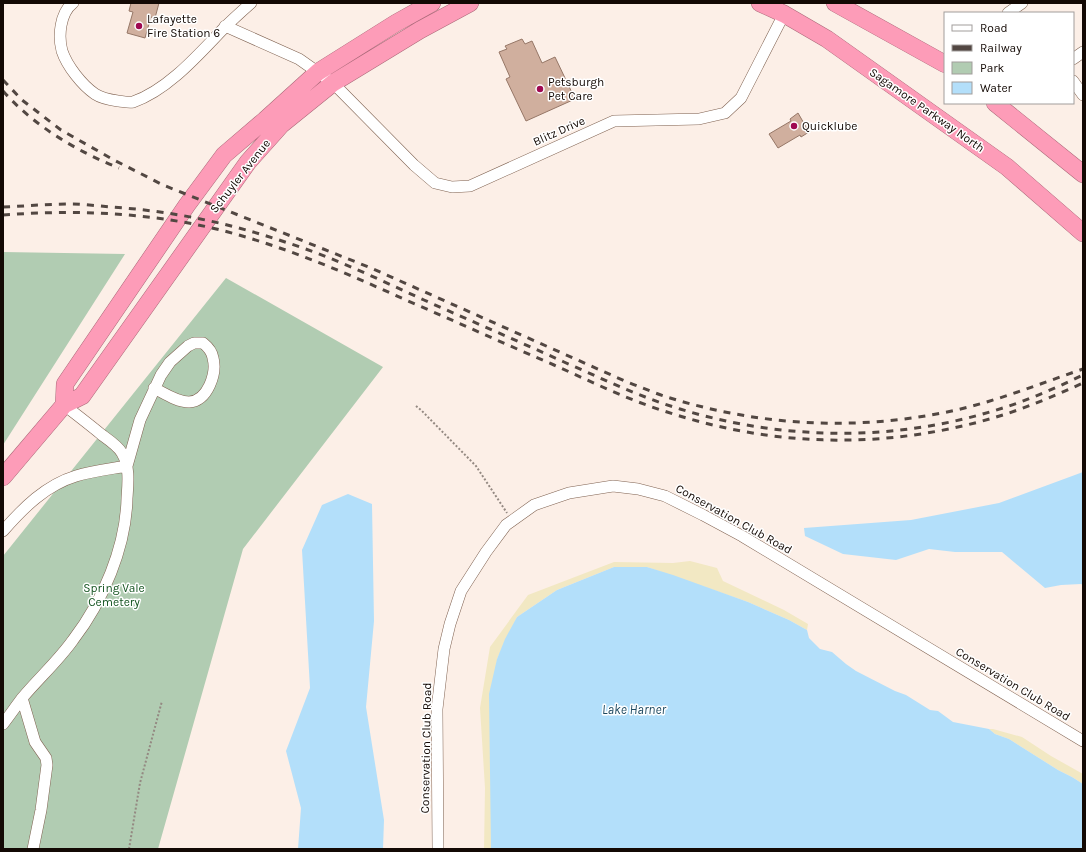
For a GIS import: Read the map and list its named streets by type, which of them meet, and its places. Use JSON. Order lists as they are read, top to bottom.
{
  "streets": {
    "highway": ["Sagamore Parkway North", "Schuyler Avenue"],
    "street": ["Blitz Drive", "Conservation Club Road"]
  },
  "crossings": [
    ["Sagamore Parkway North", "Blitz Drive"],
    ["Blitz Drive", "Schuyler Avenue"]
  ],
  "water": ["Lake Harner"],
  "parks": ["Spring Vale Cemetery"],
  "places": ["Lafayette Fire Station 6", "Petsburgh Pet Care", "Quicklube"],
  "legend": [
    "Road",
    "Railway",
    "Park",
    "Water"
  ]
}
